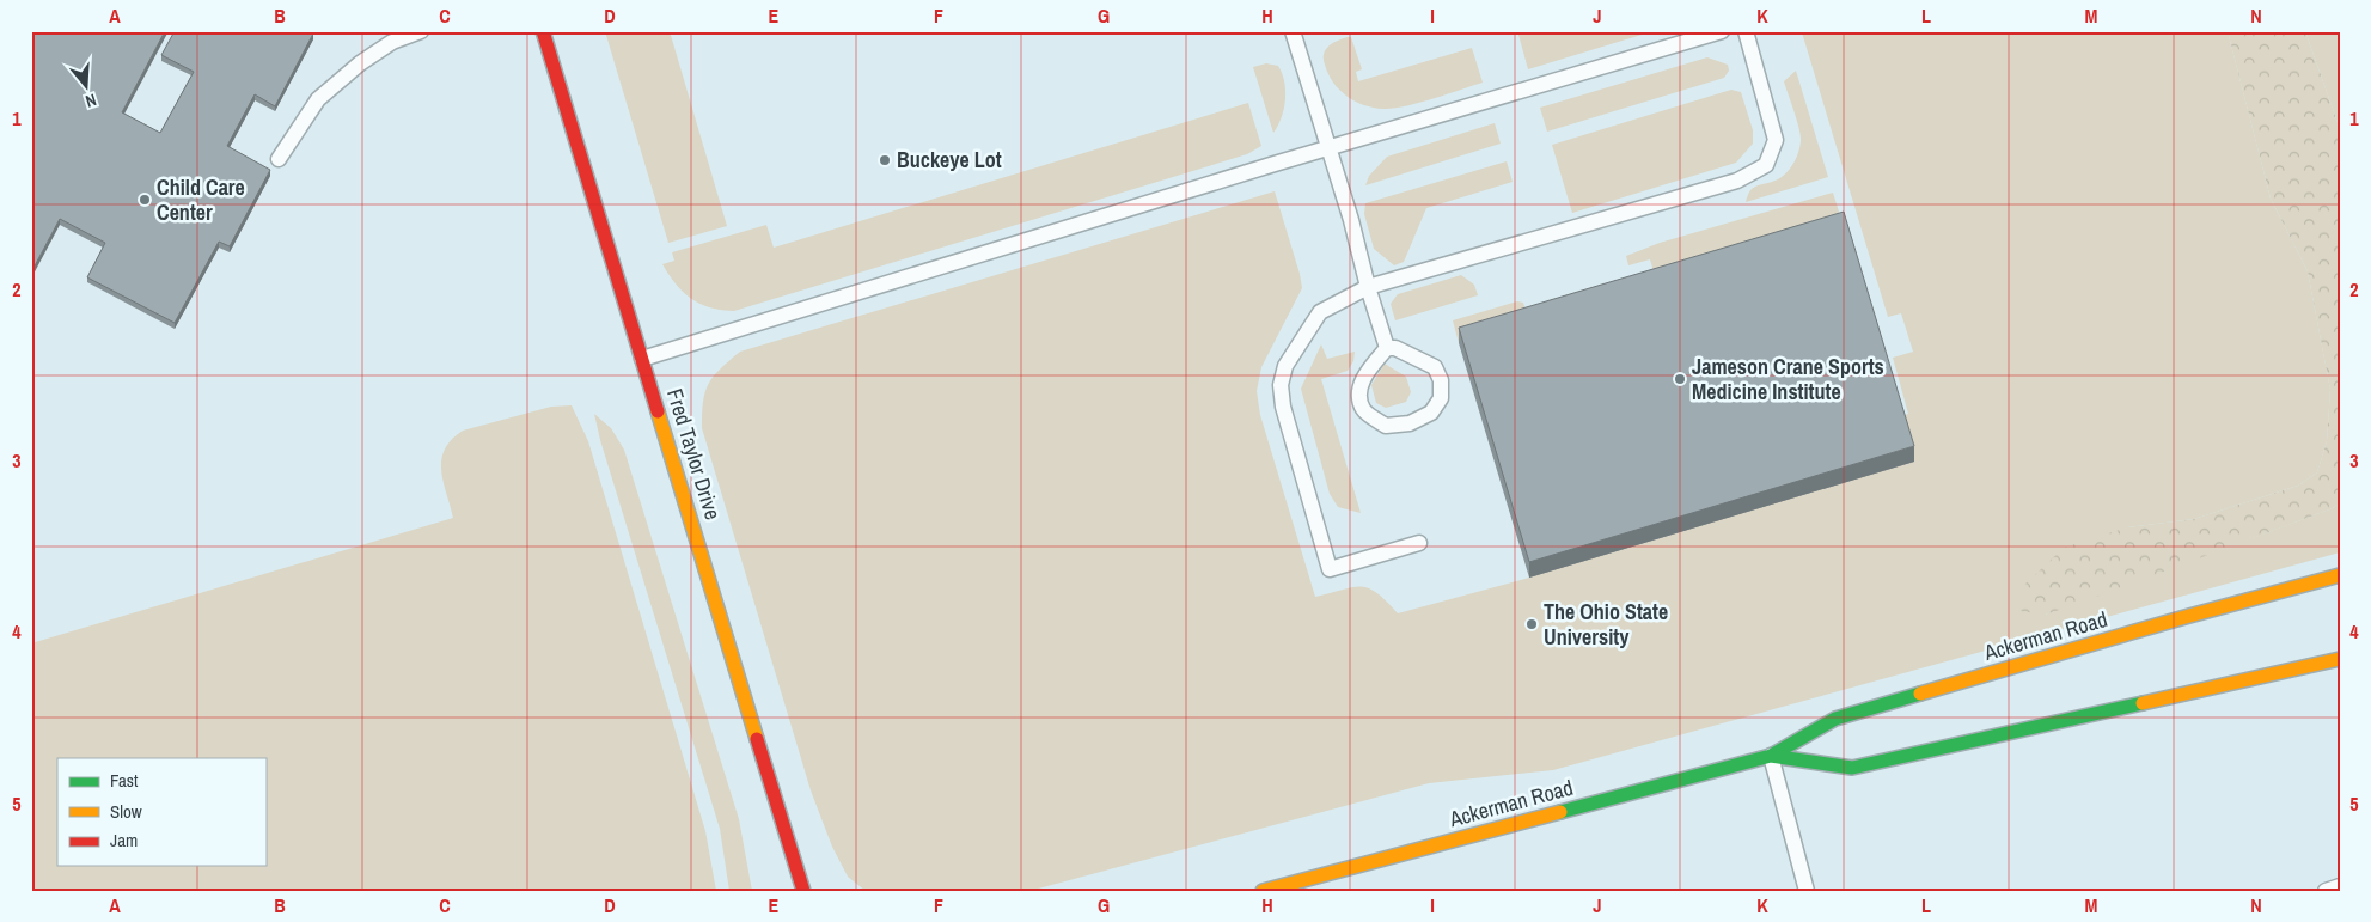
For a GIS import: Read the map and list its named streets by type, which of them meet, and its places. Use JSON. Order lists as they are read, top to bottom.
{
  "streets": {
    "main road": ["Fred Taylor Drive", "Ackerman Road"]
  },
  "places": [
    "Buckeye Lot",
    "Child Care Center",
    "Jameson Crane Sports Medicine Institute",
    "The Ohio State University"
  ],
  "legend": ["Fast", "Slow", "Jam"],
  "north": "bottom",
  "grid": {
    "columns": [
      "A",
      "B",
      "C",
      "D",
      "E",
      "F",
      "G",
      "H",
      "I",
      "J",
      "K",
      "L",
      "M",
      "N"
    ],
    "rows": [
      "1",
      "2",
      "3",
      "4",
      "5"
    ]
  }
}
